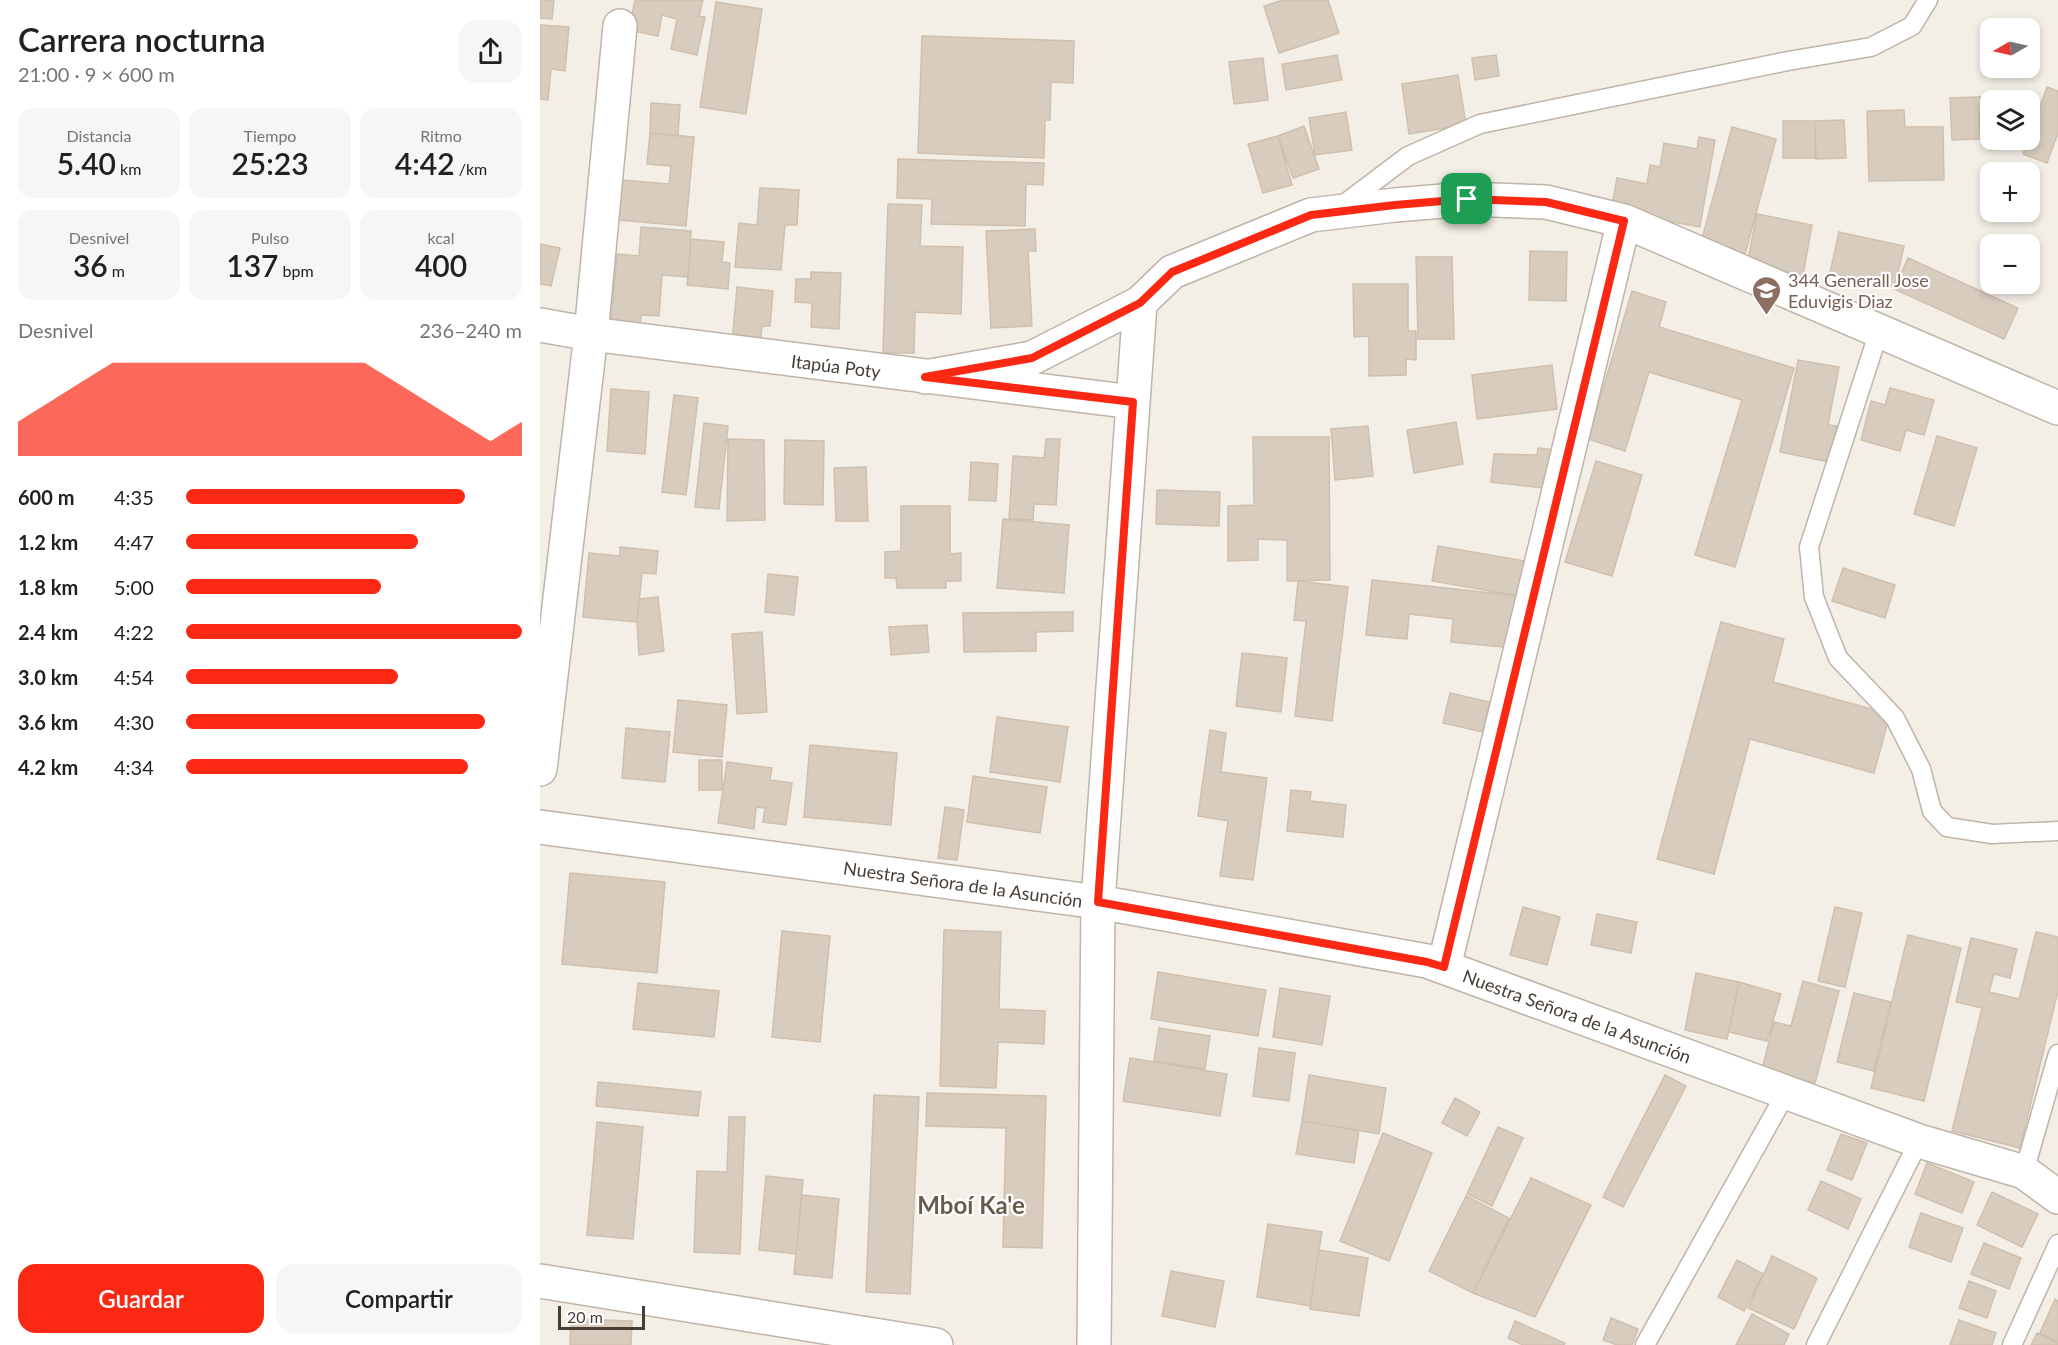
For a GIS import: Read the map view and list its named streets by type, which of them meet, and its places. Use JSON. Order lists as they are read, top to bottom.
{
  "streets": {
    "street": ["Itapúa Poty", "Nuestra Señora de la Asunción"]
  },
  "districts": ["Mboí Ka'e"],
  "places": {
    "school or university": ["344 Generall Jose Eduvigis Diaz"]
  },
  "scale_bar": "20 m",
  "north": "left",
  "page": {
    "heading": ["Carrera nocturna", "21:00 · 9 × 600 m"],
    "map_buttons": ["+", "−"],
    "stats": [
      ["Distancia", "5.40 km"],
      ["Tiempo", "25:23"],
      ["Ritmo", "4:42 /km"],
      ["Desnivel", "36 m"],
      ["Pulso", "137 bpm"],
      ["kcal", "400"]
    ],
    "chart": ["Desnivel", "236–240 m"],
    "list": [
      {
        "name": "600 m",
        "note": "4:35"
      },
      {
        "name": "1.2 km",
        "note": "4:47"
      },
      {
        "name": "1.8 km",
        "note": "5:00"
      },
      {
        "name": "2.4 km",
        "note": "4:22"
      },
      {
        "name": "3.0 km",
        "note": "4:54"
      },
      {
        "name": "3.6 km",
        "note": "4:30"
      },
      {
        "name": "4.2 km",
        "note": "4:34"
      }
    ],
    "buttons": ["Guardar", "Compartir"],
    "scale": "20 m"
  }
}
